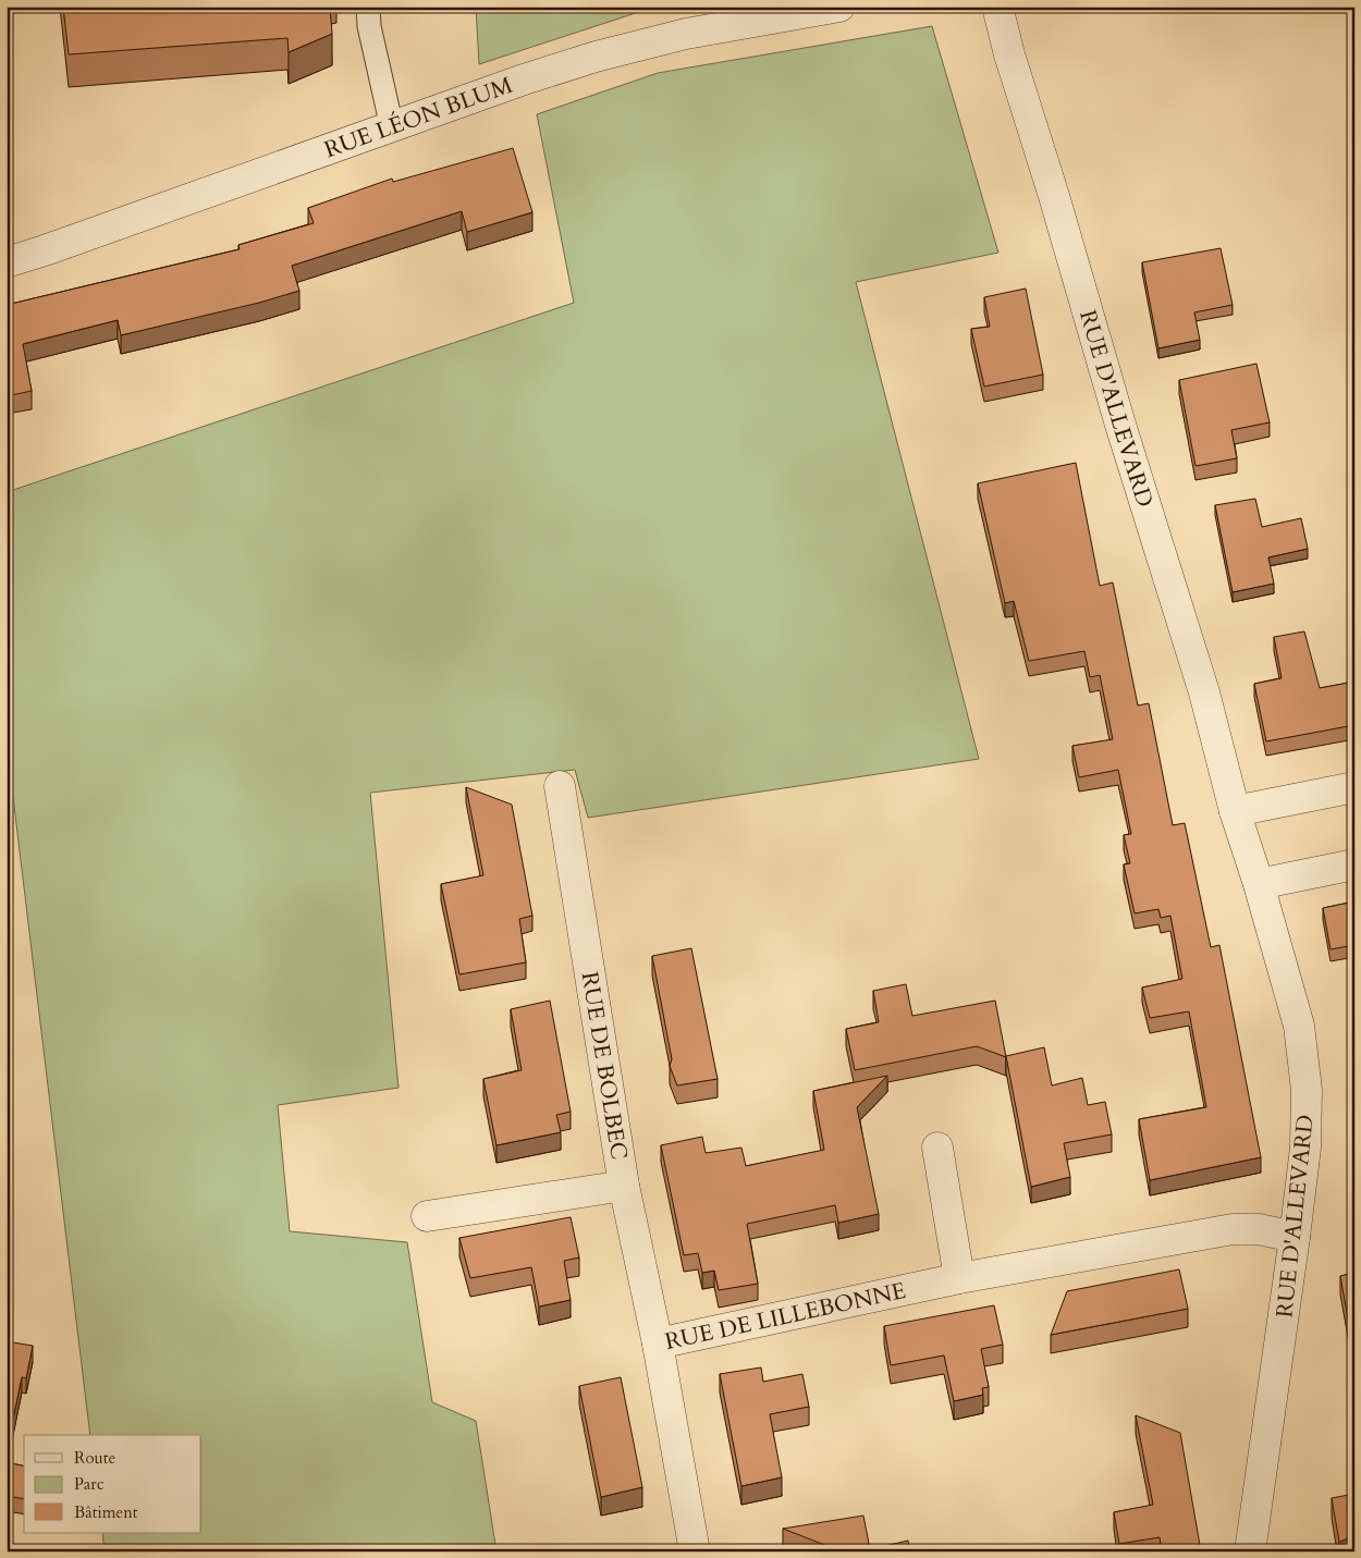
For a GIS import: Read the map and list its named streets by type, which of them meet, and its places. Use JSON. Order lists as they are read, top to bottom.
{
  "streets": {
    "street": [
      "RUE LÉON BLUM",
      "RUE D'ALLEVARD",
      "RUE DE BOLBEC",
      "RUE DE LILLEBONNE"
    ]
  },
  "crossings": [
    ["RUE D'ALLEVARD", "RUE DE LILLEBONNE"],
    ["RUE DE BOLBEC", "RUE DE LILLEBONNE"]
  ],
  "legend": ["Route", "Parc", "Bâtiment"]
}
